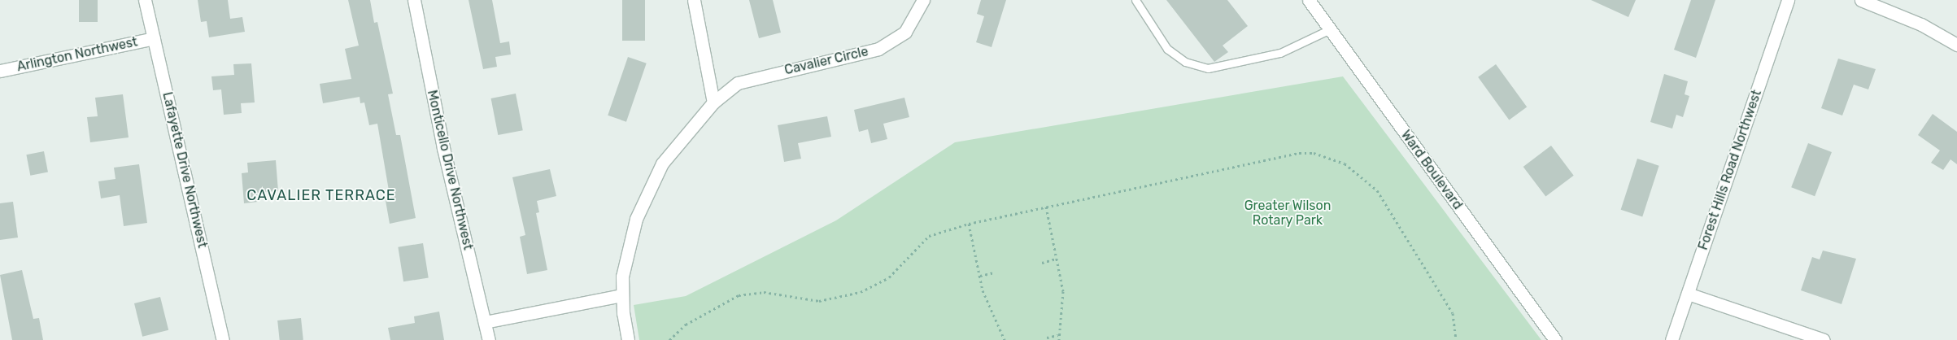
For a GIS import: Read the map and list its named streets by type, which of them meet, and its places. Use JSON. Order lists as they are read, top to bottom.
{
  "streets": {
    "street": [
      "Arlington Northwest",
      "Cavalier Circle",
      "Lafayette Drive Northwest",
      "Monticello Drive Northwest",
      "Ward Boulevard",
      "Forest Hills Road Northwest"
    ]
  },
  "crossings": [
    ["Arlington Northwest", "Lafayette Drive Northwest"]
  ],
  "districts": ["CAVALIER TERRACE"],
  "parks": ["Greater Wilson Rotary Park"]
}
